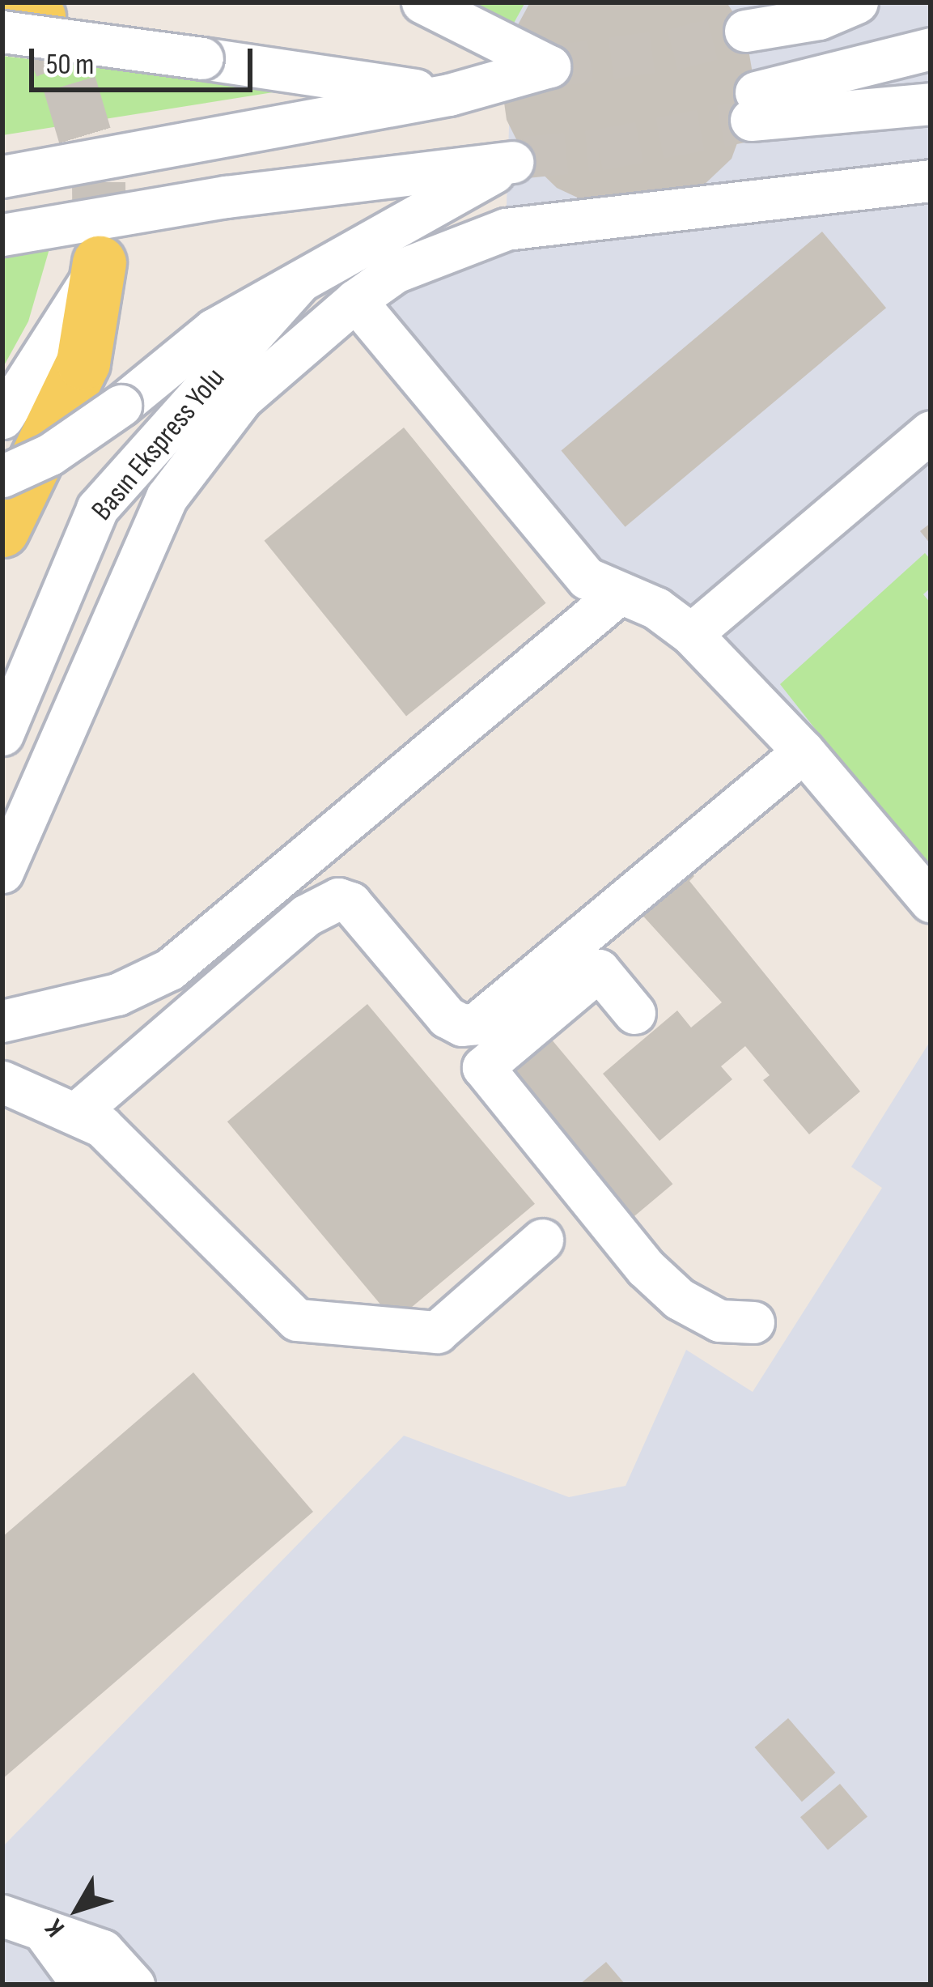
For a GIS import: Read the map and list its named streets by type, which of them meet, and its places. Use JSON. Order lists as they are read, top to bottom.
{
  "streets": {
    "lane": ["Basın Ekspress Yolu"]
  },
  "scale_bar": "50 m",
  "north": "bottom left"
}
